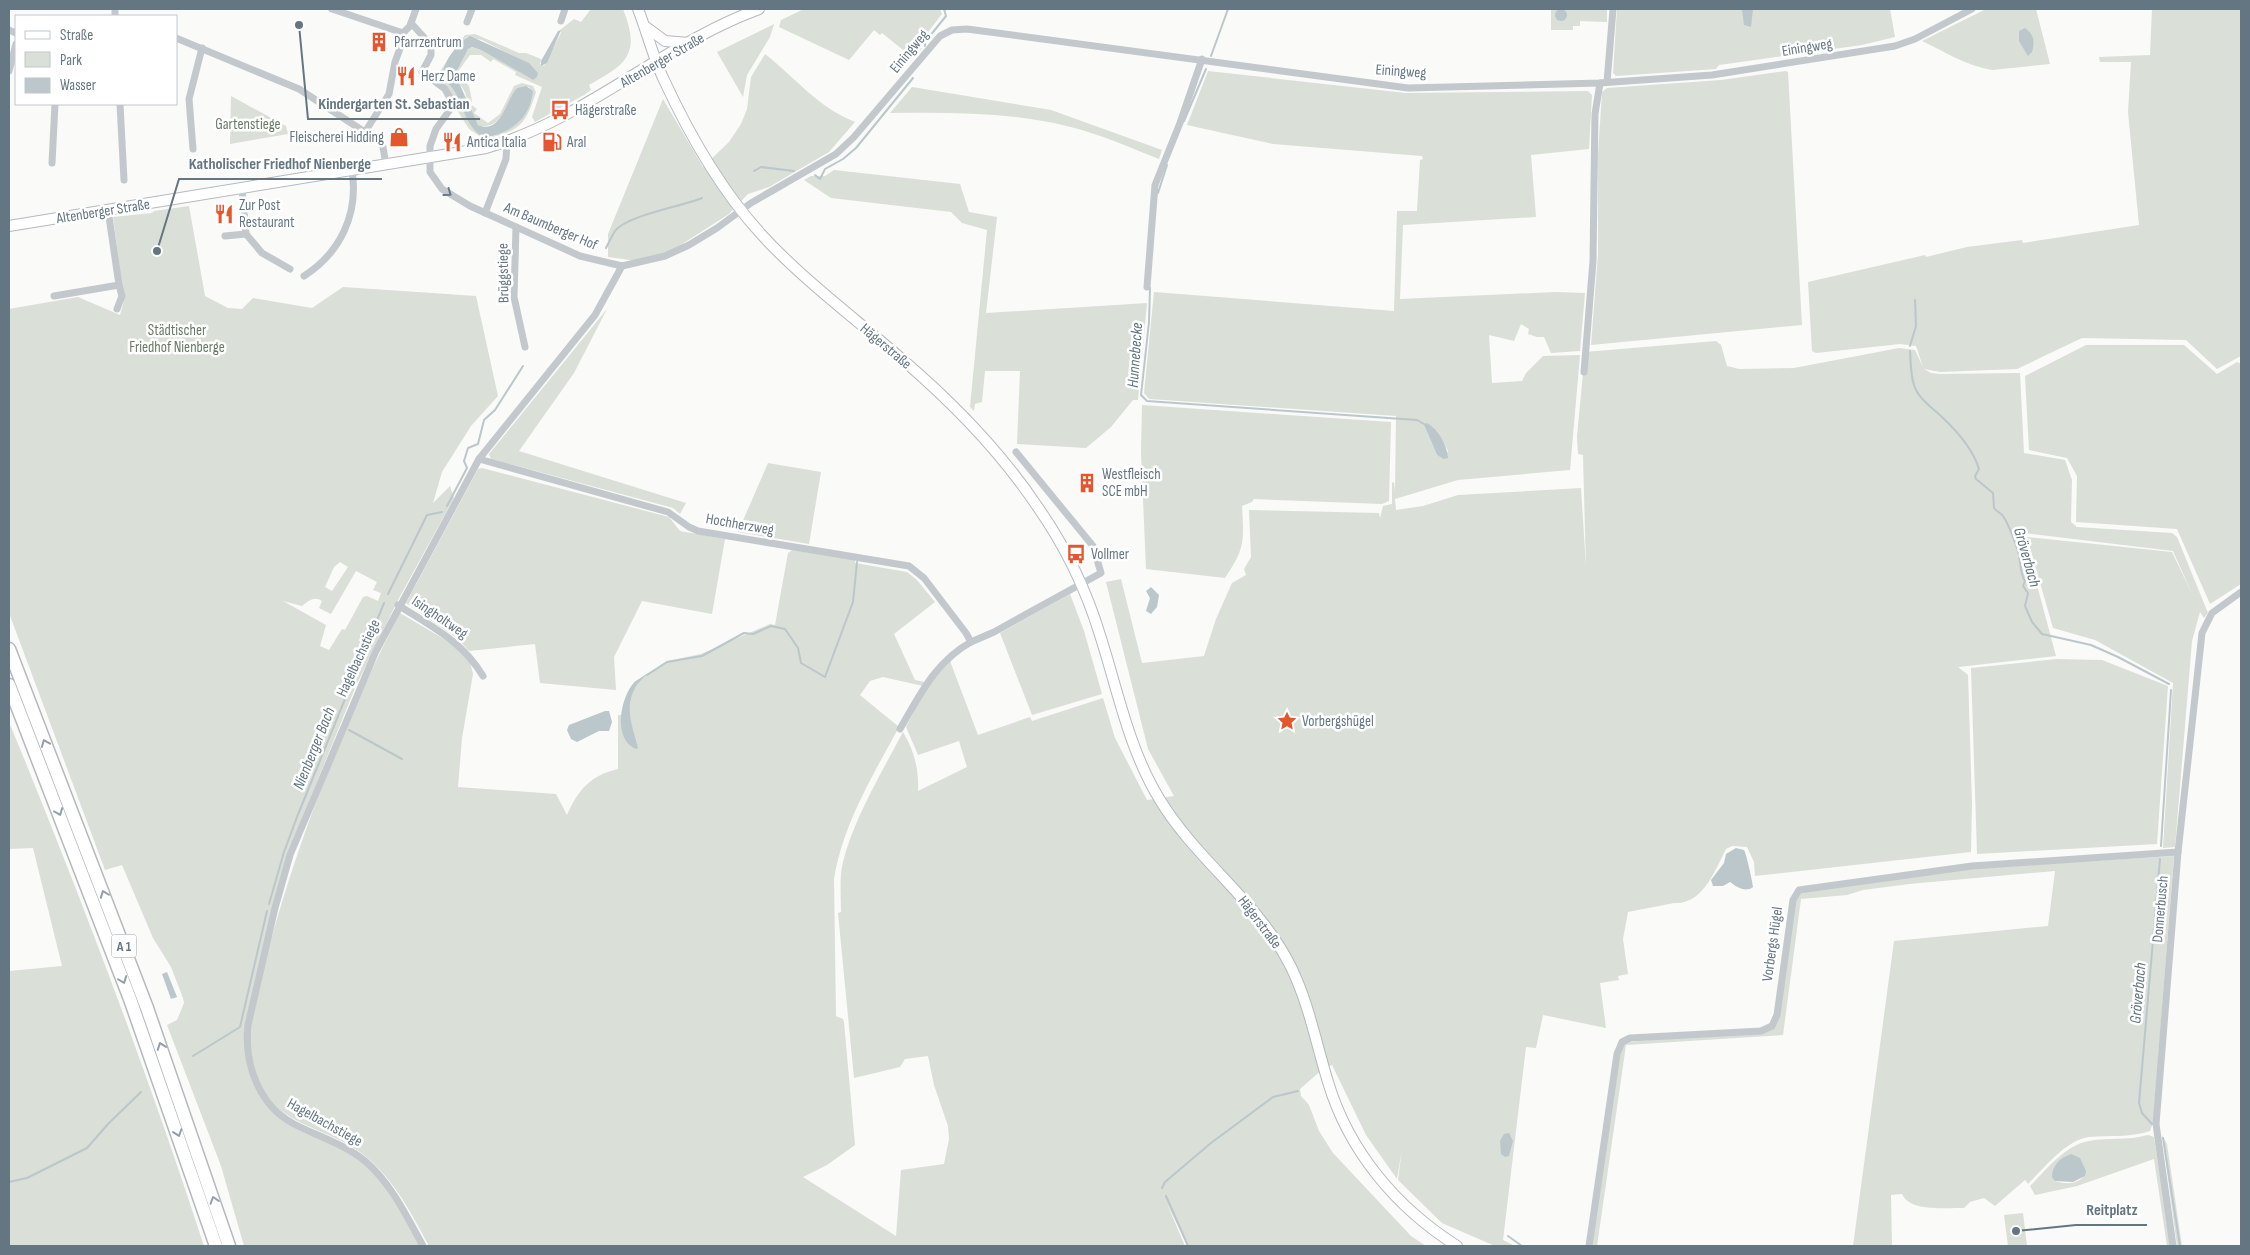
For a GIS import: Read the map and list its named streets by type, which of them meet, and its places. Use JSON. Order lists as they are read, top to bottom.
{
  "streets": {
    "highway": ["A 1"],
    "main road": ["Altenberger Straße", "Hägerstraße"],
    "street": [
      "Einingweg",
      "Am Baumberger Hof",
      "Brüggstiege",
      "Hochherzweg",
      "Isingholtweg",
      "Hagelbachstiege",
      "Donnerbusch",
      "Vorbergs Hügel"
    ]
  },
  "crossings": [
    ["Einingweg", "Am Baumberger Hof"],
    ["Einingweg", "Hägerstraße"],
    ["Altenberger Straße", "Am Baumberger Hof"],
    ["Altenberger Straße", "Hägerstraße"],
    ["Am Baumberger Hof", "Brüggstiege"],
    ["Am Baumberger Hof", "Hägerstraße"],
    ["Am Baumberger Hof", "Hagelbachstiege"],
    ["Hochherzweg", "Hagelbachstiege"],
    ["Isingholtweg", "Hagelbachstiege"],
    ["Donnerbusch", "Vorbergs Hügel"]
  ],
  "water": ["Hunnebecke", "Gröverbach", "Nienberger Bach"],
  "parks": ["Gartenstiege", "Städtischer Friedhof Nienberge"],
  "places": {
    "other": ["Kindergarten St. Sebastian", "Katholischer Friedhof Nienberge", "Reitplatz"],
    "building": ["Pfarrzentrum", "Westfleisch SCE mbH"],
    "restaurant": ["Herz Dame", "Antica Italia", "Zur Post Restaurant"],
    "bus stop": ["Hägerstraße", "Vollmer"],
    "shop": ["Fleischerei Hidding"],
    "fuel station": ["Aral"],
    "place": ["Vorbergshügel"]
  },
  "legend": ["Straße", "Park", "Wasser"]
}
